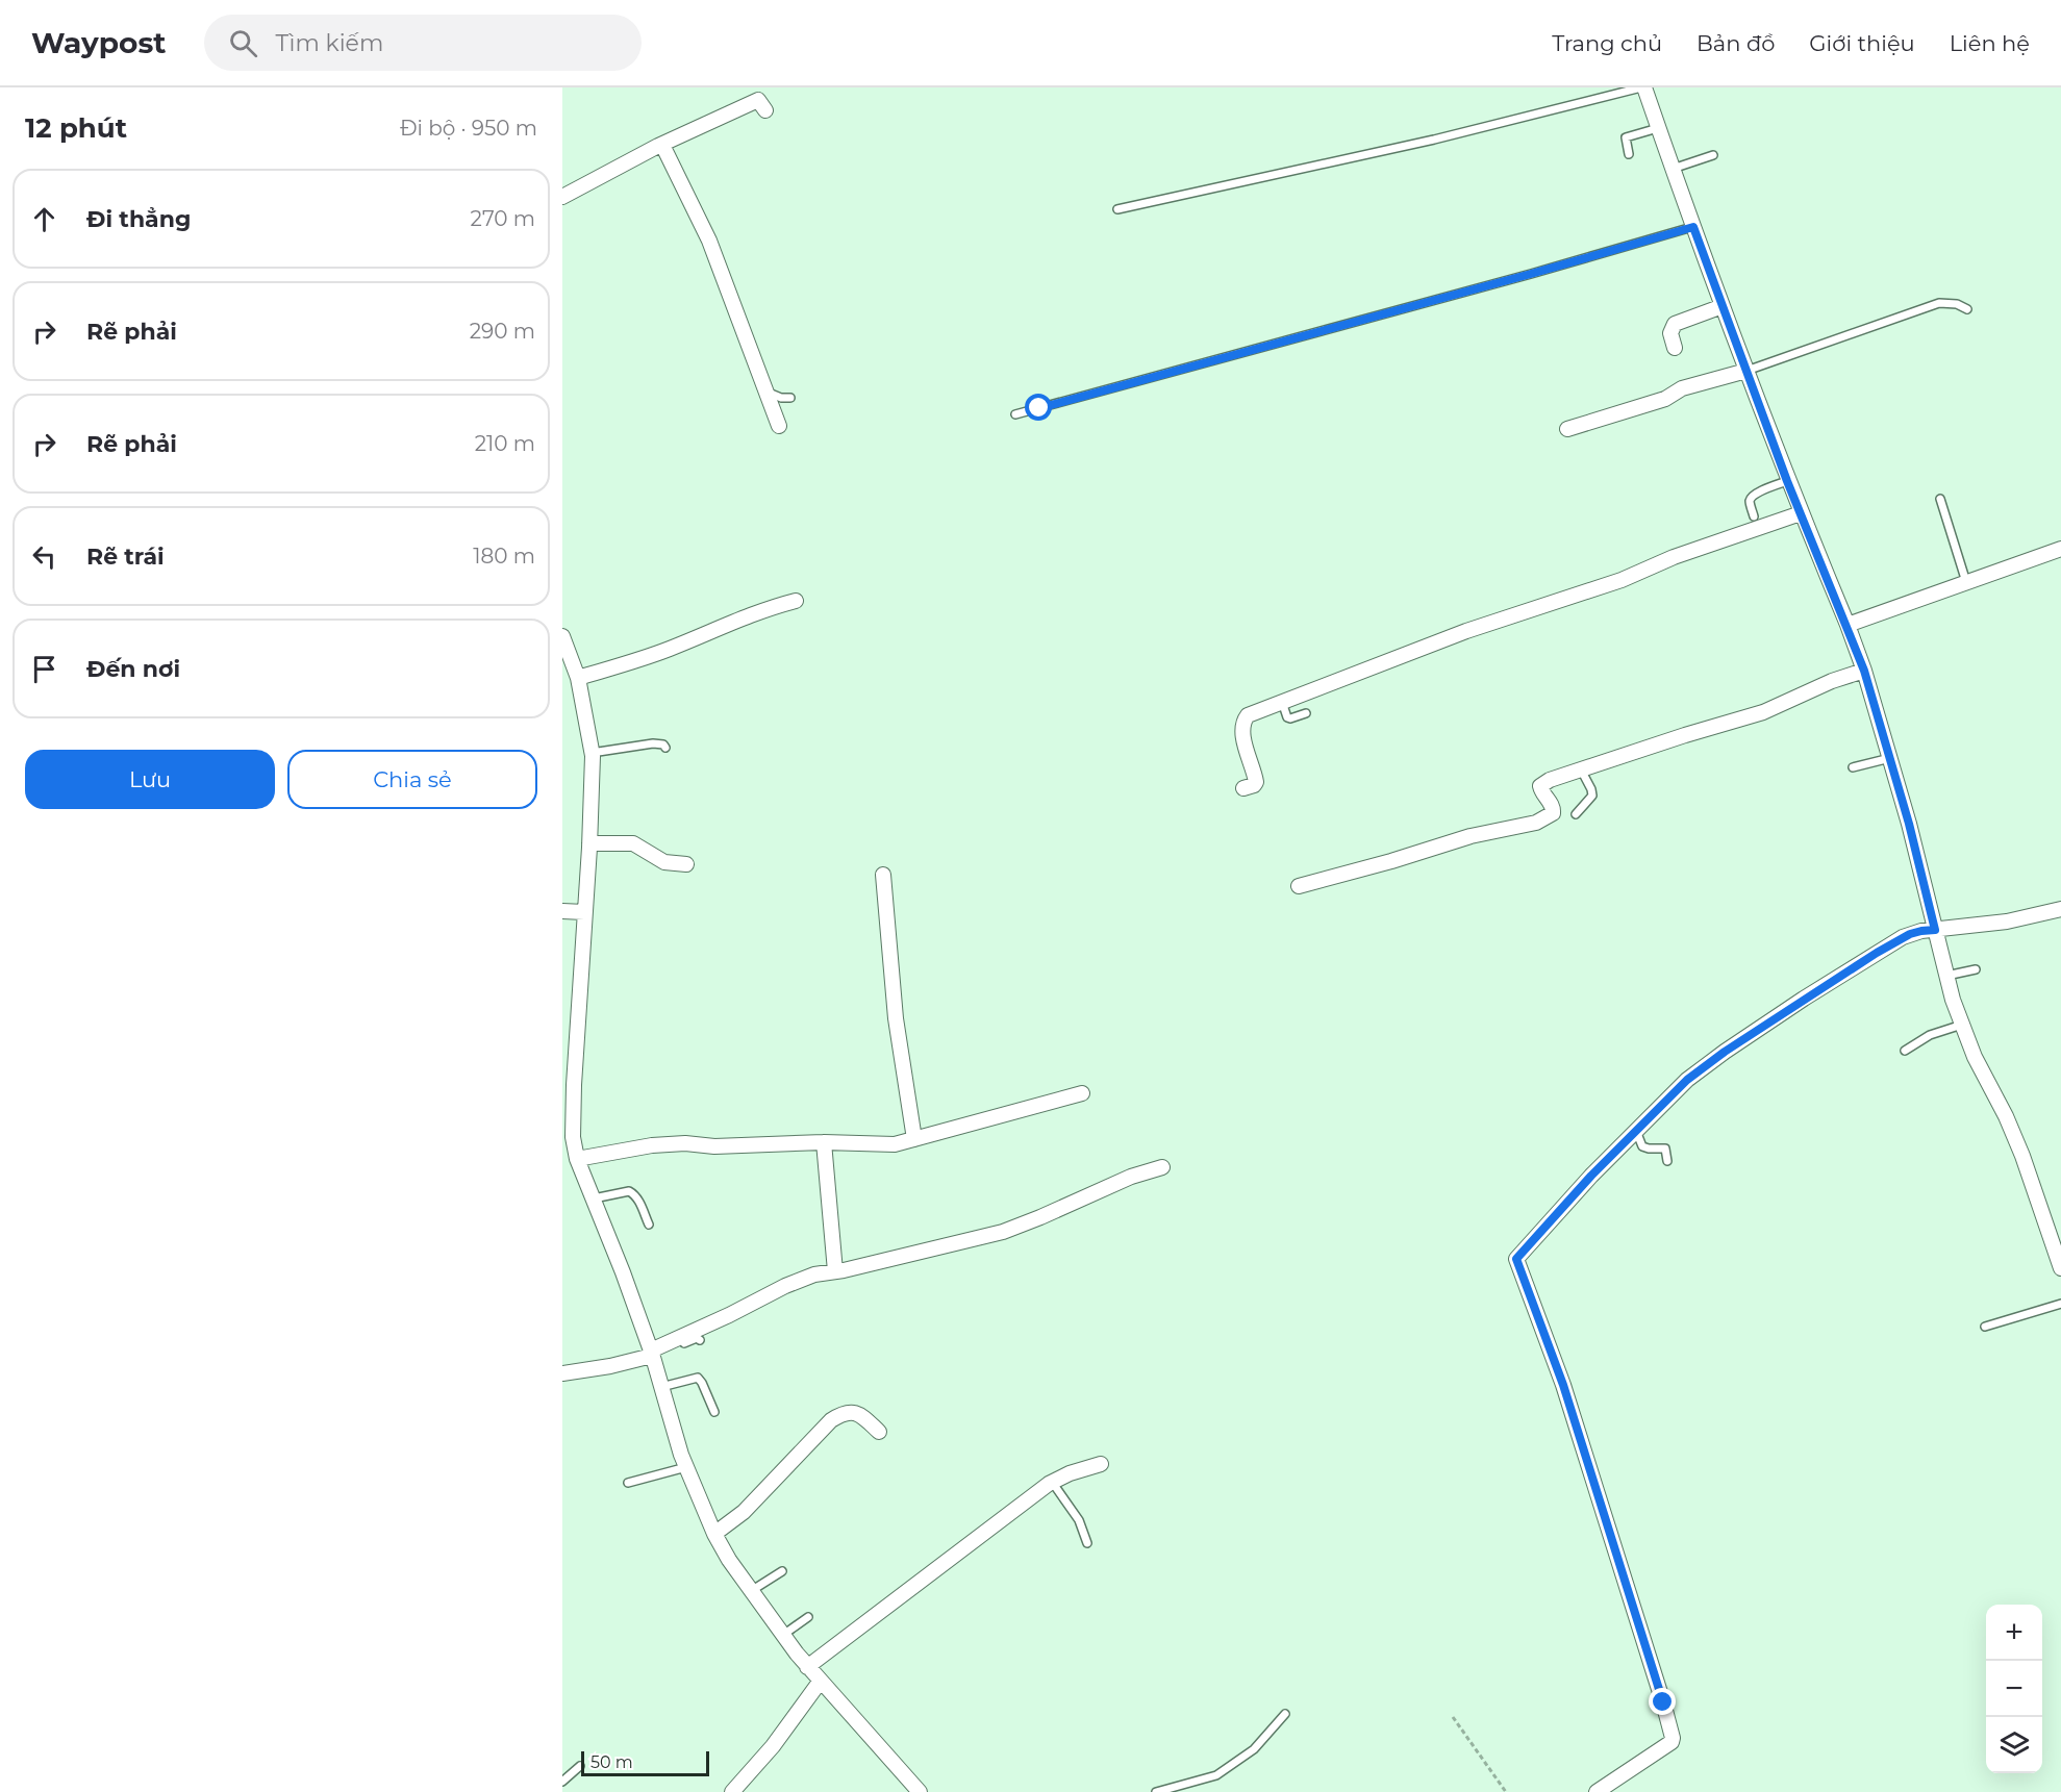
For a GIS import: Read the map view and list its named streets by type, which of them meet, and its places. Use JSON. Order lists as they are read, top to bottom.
{
  "scale_bar": "50 m",
  "page": {
    "header": "Waypost",
    "search": "Tìm kiếm",
    "nav": [
      "Trang chủ",
      "Bản đồ",
      "Giới thiệu",
      "Liên hệ"
    ],
    "heading": ["12 phút", "Đi bộ · 950 m"],
    "list": [
      ["Đi thẳng", "270 m"],
      ["Rẽ phải", "290 m"],
      ["Rẽ phải", "210 m"],
      ["Rẽ trái", "180 m"],
      "Đến nơi"
    ],
    "buttons": ["Lưu", "Chia sẻ"],
    "map_buttons": ["+", "−"],
    "scale": "50 m"
  }
}
